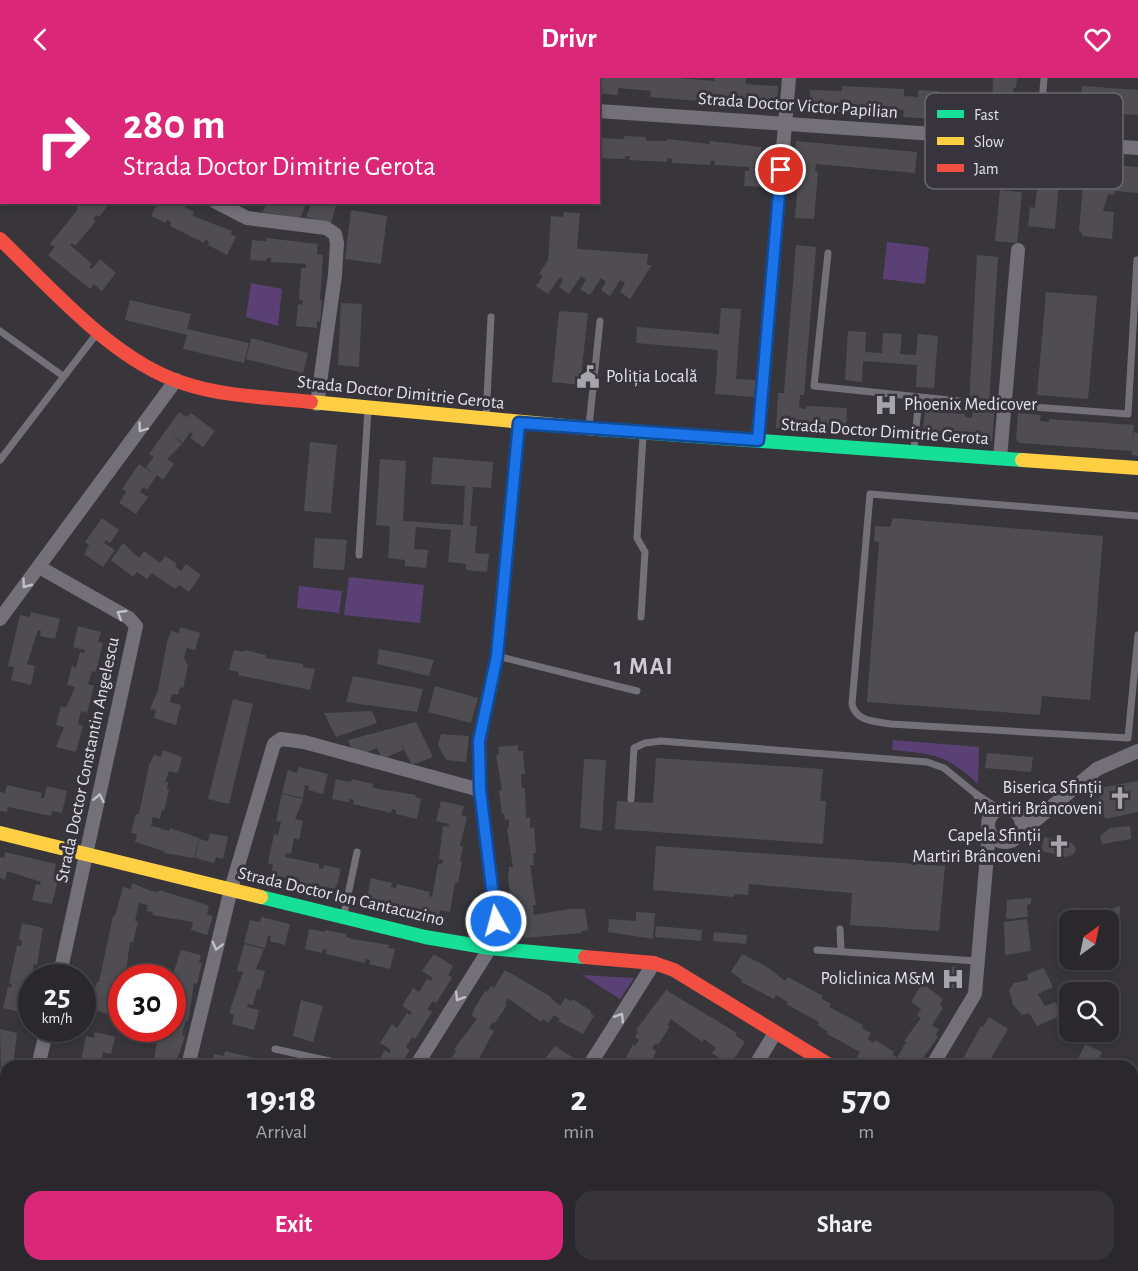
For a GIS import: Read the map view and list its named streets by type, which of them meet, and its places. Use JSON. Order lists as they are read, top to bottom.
{
  "streets": {
    "street": [
      "Strada Doctor Victor Papilian",
      "Strada Doctor Dimitrie Gerota",
      "Strada Doctor Constantin Angelescu",
      "Strada Doctor Ion Cantacuzino"
    ]
  },
  "crossings": [
    ["Strada Doctor Constantin Angelescu", "Strada Doctor Ion Cantacuzino"]
  ],
  "one_way": ["Strada Doctor Constantin Angelescu"],
  "districts": ["1 MAI"],
  "places": {
    "public building": ["Poliția Locală"],
    "hospital": ["Phoenix Medicover", "Policlinica M&M"],
    "church": ["Biserica Sfinții Martiri Brâncoveni", "Capela Sfinții Martiri Brâncoveni"]
  },
  "legend": ["Fast", "Slow", "Jam"],
  "north": "top right",
  "page": {
    "header": "Drivr",
    "turn": ["280 m", "Strada Doctor Dimitrie Gerota"],
    "speed": "25 km/h",
    "limit": "30",
    "eta": [
      "19:18",
      "Arrival",
      "2",
      "min",
      "570",
      "m"
    ],
    "buttons": ["Exit", "Share"]
  }
}
